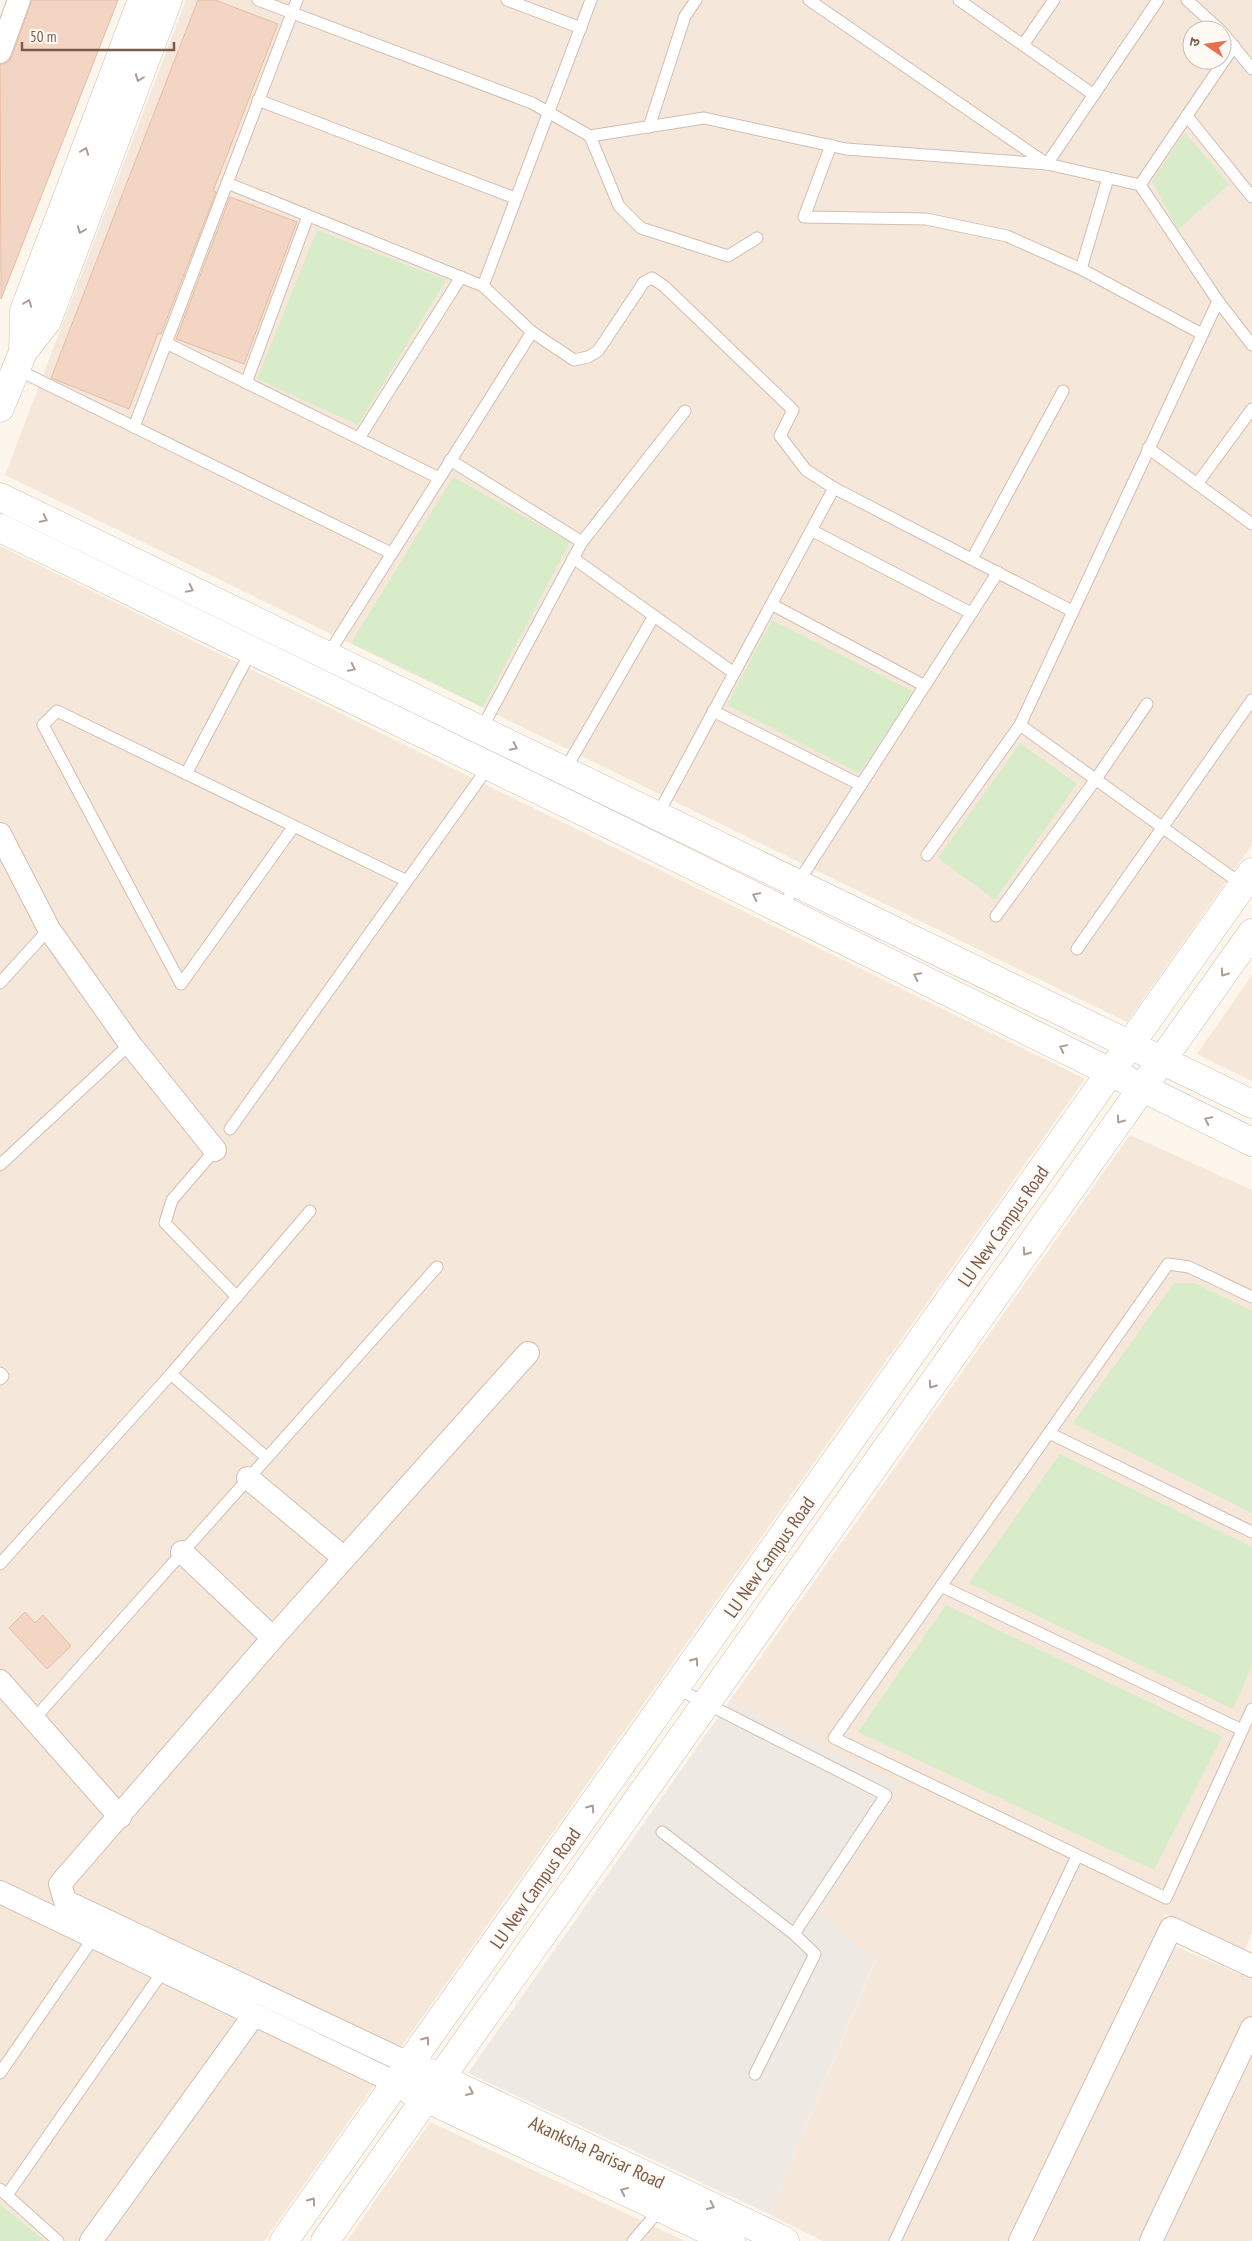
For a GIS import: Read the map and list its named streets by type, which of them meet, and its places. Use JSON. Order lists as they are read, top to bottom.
{
  "streets": {
    "street": ["LU New Campus Road", "Akanksha Parisar Road"]
  },
  "crossings": [
    ["LU New Campus Road", "Akanksha Parisar Road"]
  ],
  "scale_bar": "50 m",
  "north": "left"
}
